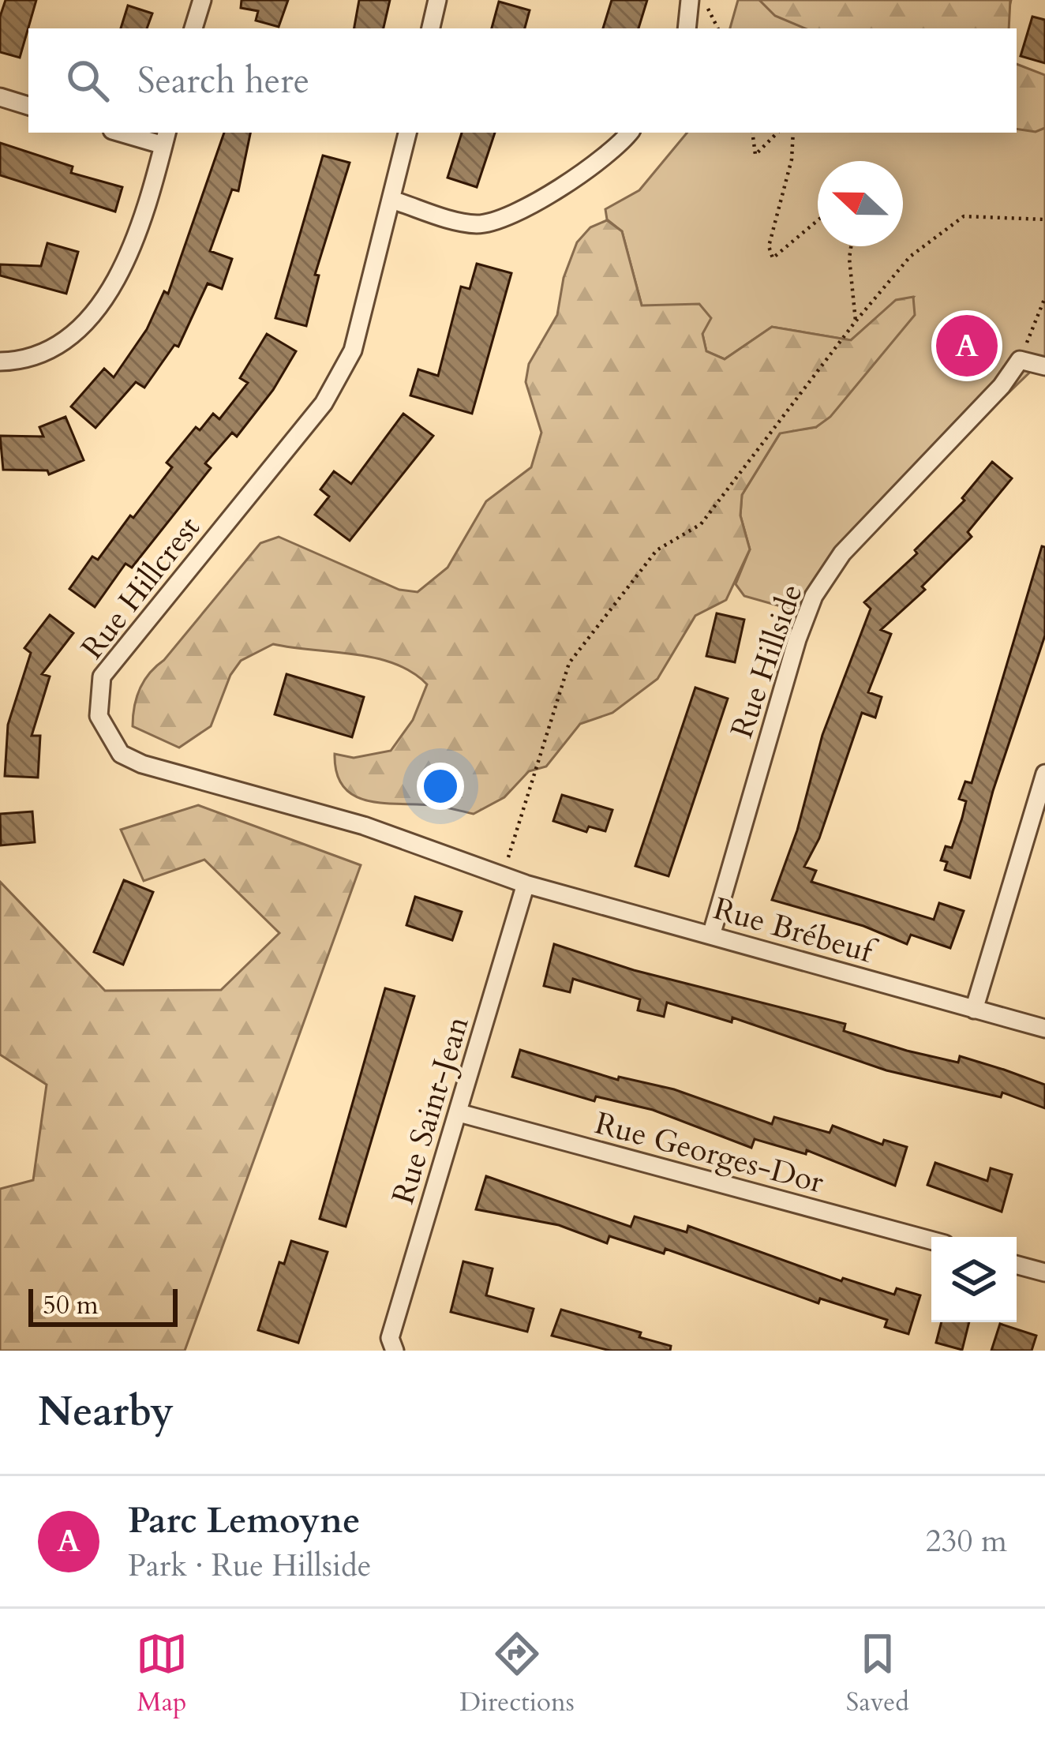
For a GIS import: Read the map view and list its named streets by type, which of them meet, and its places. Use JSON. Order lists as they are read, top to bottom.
{
  "streets": {
    "street": [
      "Rue Hillcrest",
      "Rue Hillside",
      "Rue Brébeuf",
      "Rue Saint-Jean",
      "Rue Georges-Dor"
    ]
  },
  "crossings": [
    ["Rue Hillcrest", "Rue Brébeuf"],
    ["Rue Hillcrest", "Rue Saint-Jean"],
    ["Rue Hillside", "Rue Brébeuf"],
    ["Rue Brébeuf", "Rue Saint-Jean"],
    ["Rue Saint-Jean", "Rue Georges-Dor"]
  ],
  "scale_bar": "50 m",
  "north": "left",
  "page": {
    "search": "Search here",
    "pins": "A",
    "scale": "50 m",
    "heading": "Nearby",
    "list": [
      {
        "mark": "A",
        "name": "Parc Lemoyne",
        "note": "Park · Rue Hillside",
        "value": "230 m"
      }
    ],
    "nav": ["Map", "Directions", "Saved"]
  }
}
